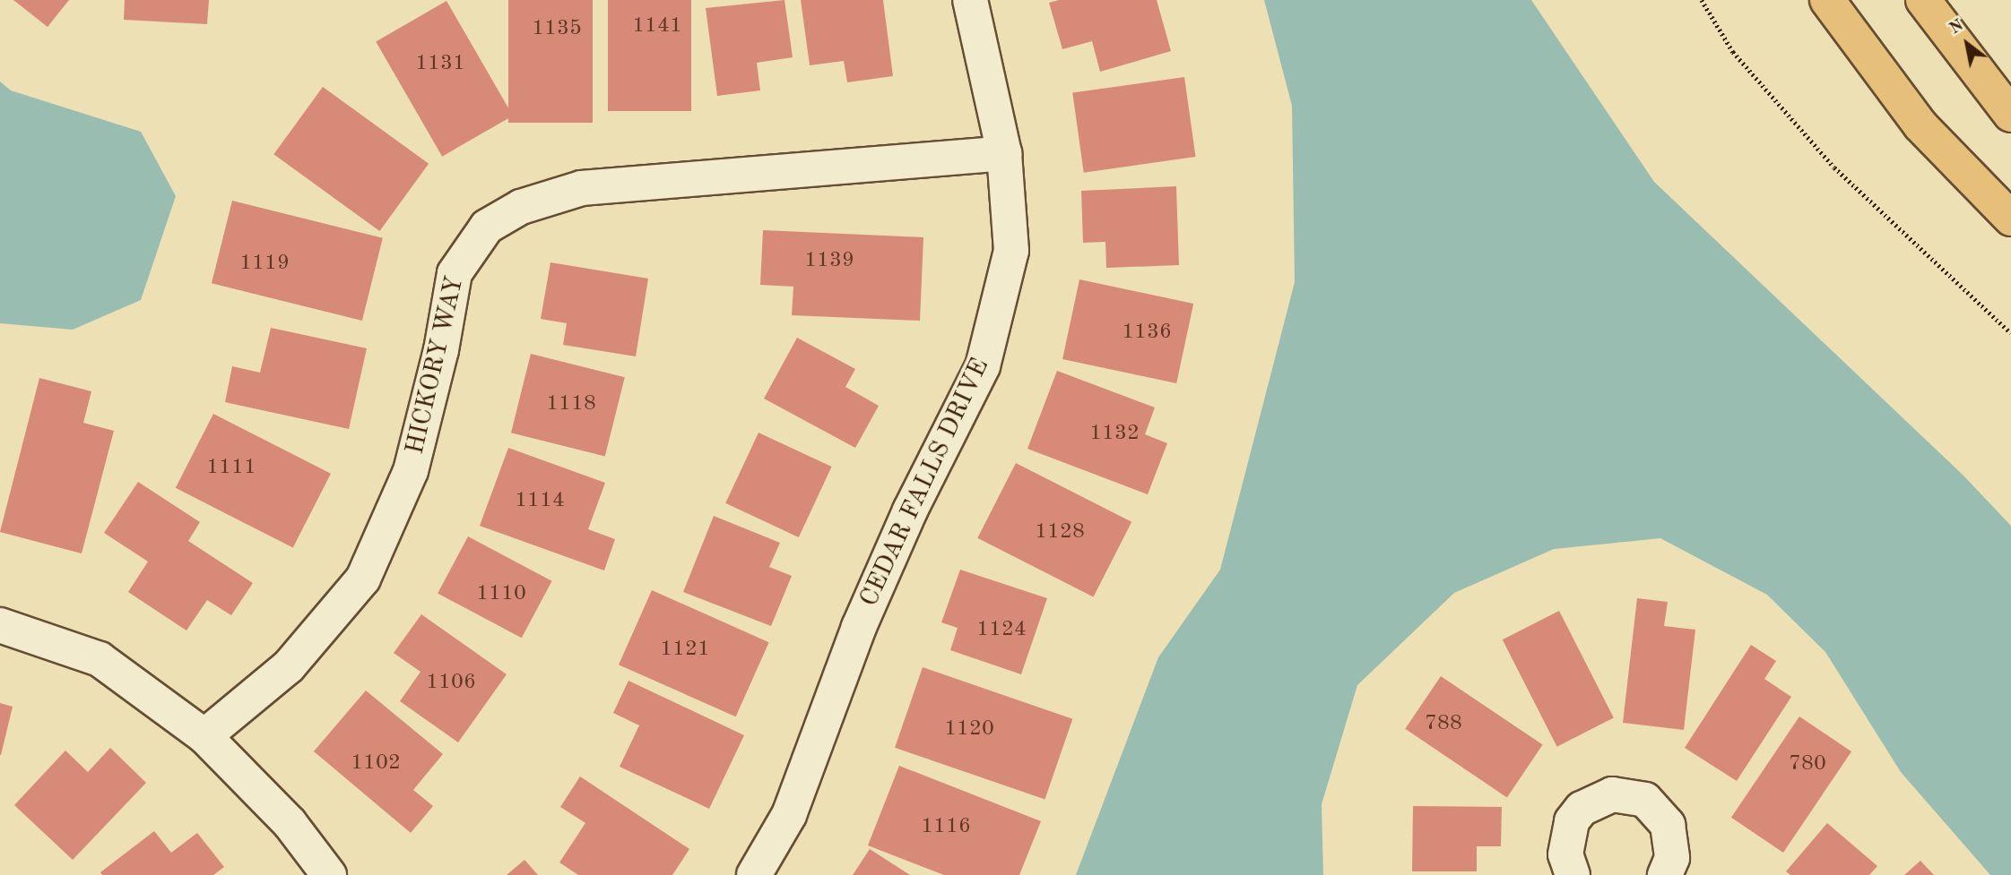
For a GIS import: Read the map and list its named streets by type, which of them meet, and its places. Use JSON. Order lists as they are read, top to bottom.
{
  "streets": {
    "street": ["HICKORY WAY", "CEDAR FALLS DRIVE"]
  },
  "crossings": [
    ["HICKORY WAY", "CEDAR FALLS DRIVE"]
  ],
  "house_numbers": [
    "1141",
    "1135",
    "1131",
    "1139",
    "1119",
    "1136",
    "1118",
    "1132",
    "1111",
    "1114",
    "1128",
    "1110",
    "1124",
    "1121",
    "1106",
    "788",
    "1120",
    "1102",
    "780",
    "1116"
  ],
  "north": "top left"
}
